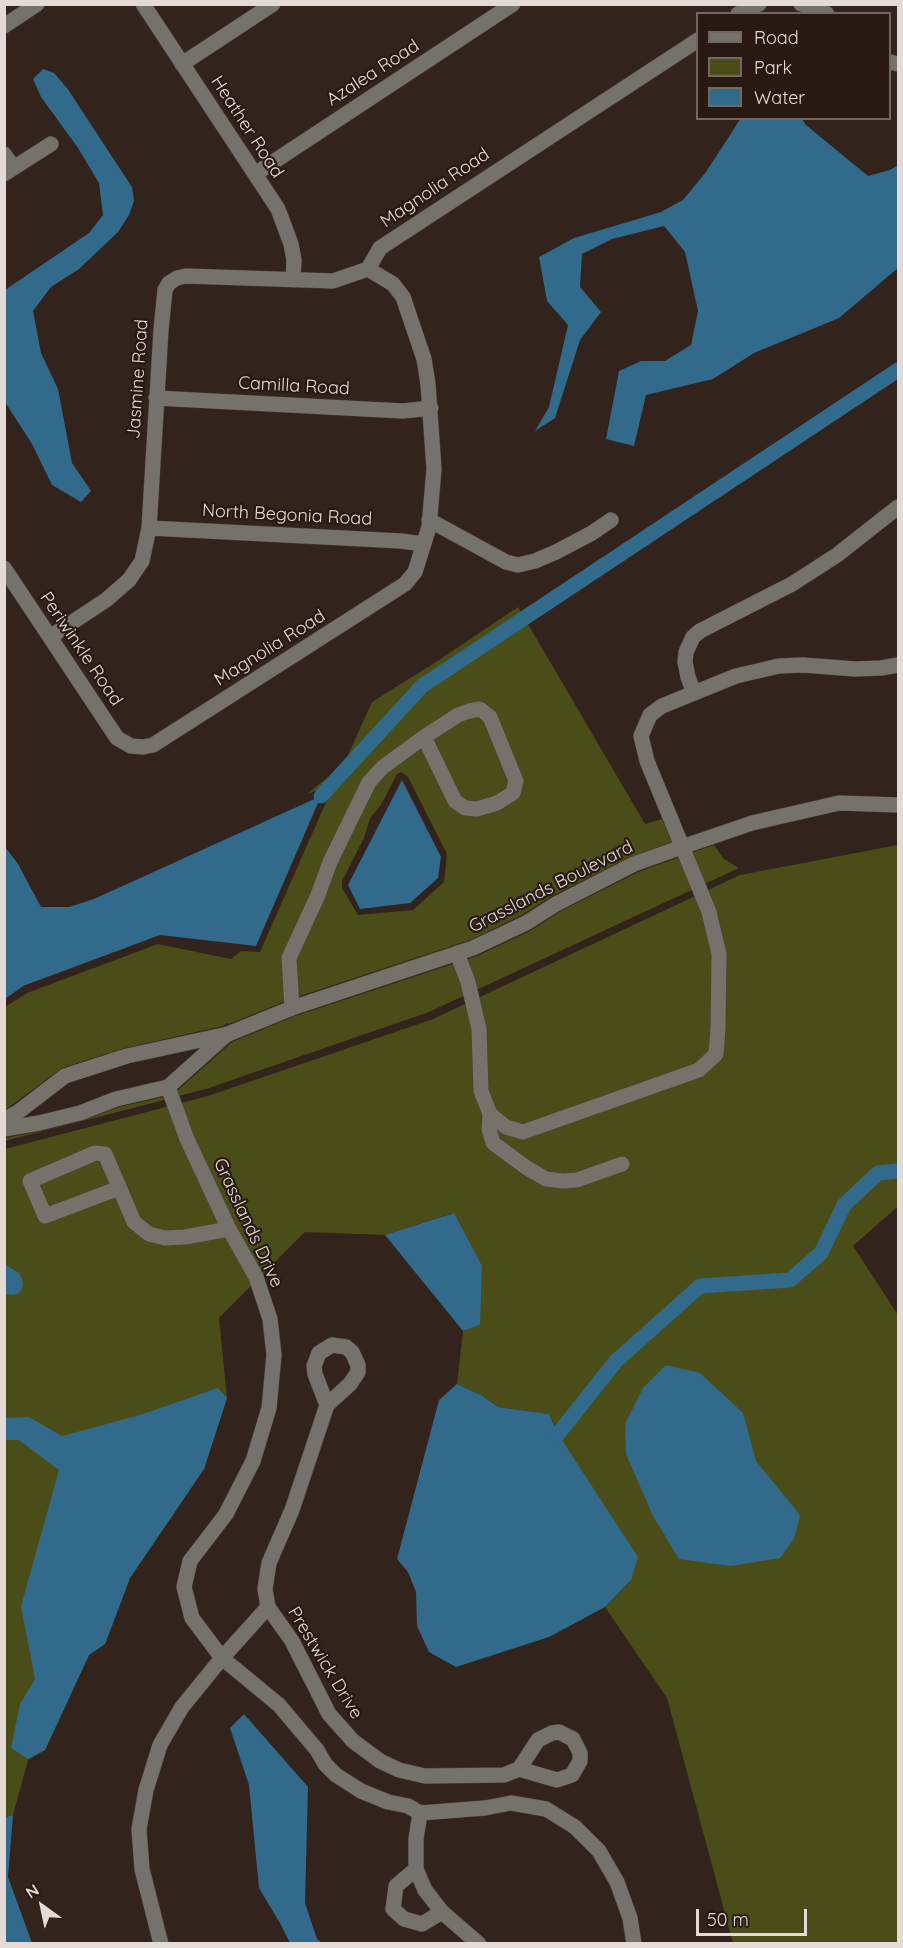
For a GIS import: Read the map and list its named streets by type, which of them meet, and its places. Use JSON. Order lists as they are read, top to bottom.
{
  "streets": {
    "street": [
      "Azalea Road",
      "Heather Road",
      "Magnolia Road",
      "Jasmine Road",
      "Camilla Road",
      "North Begonia Road",
      "Periwinkle Road",
      "Grasslands Boulevard",
      "Grasslands Drive",
      "Prestwick Drive"
    ]
  },
  "crossings": [
    ["Azalea Road", "Heather Road"],
    ["Heather Road", "Jasmine Road"],
    ["Magnolia Road", "Jasmine Road"],
    ["Magnolia Road", "Camilla Road"],
    ["Magnolia Road", "North Begonia Road"],
    ["Magnolia Road", "Periwinkle Road"],
    ["Jasmine Road", "Camilla Road"],
    ["Jasmine Road", "North Begonia Road"],
    ["Jasmine Road", "Periwinkle Road"],
    ["Grasslands Boulevard", "Grasslands Drive"],
    ["Grasslands Drive", "Prestwick Drive"]
  ],
  "legend": ["Road", "Park", "Water"],
  "scale_bar": "50 m",
  "north": "top left"
}
